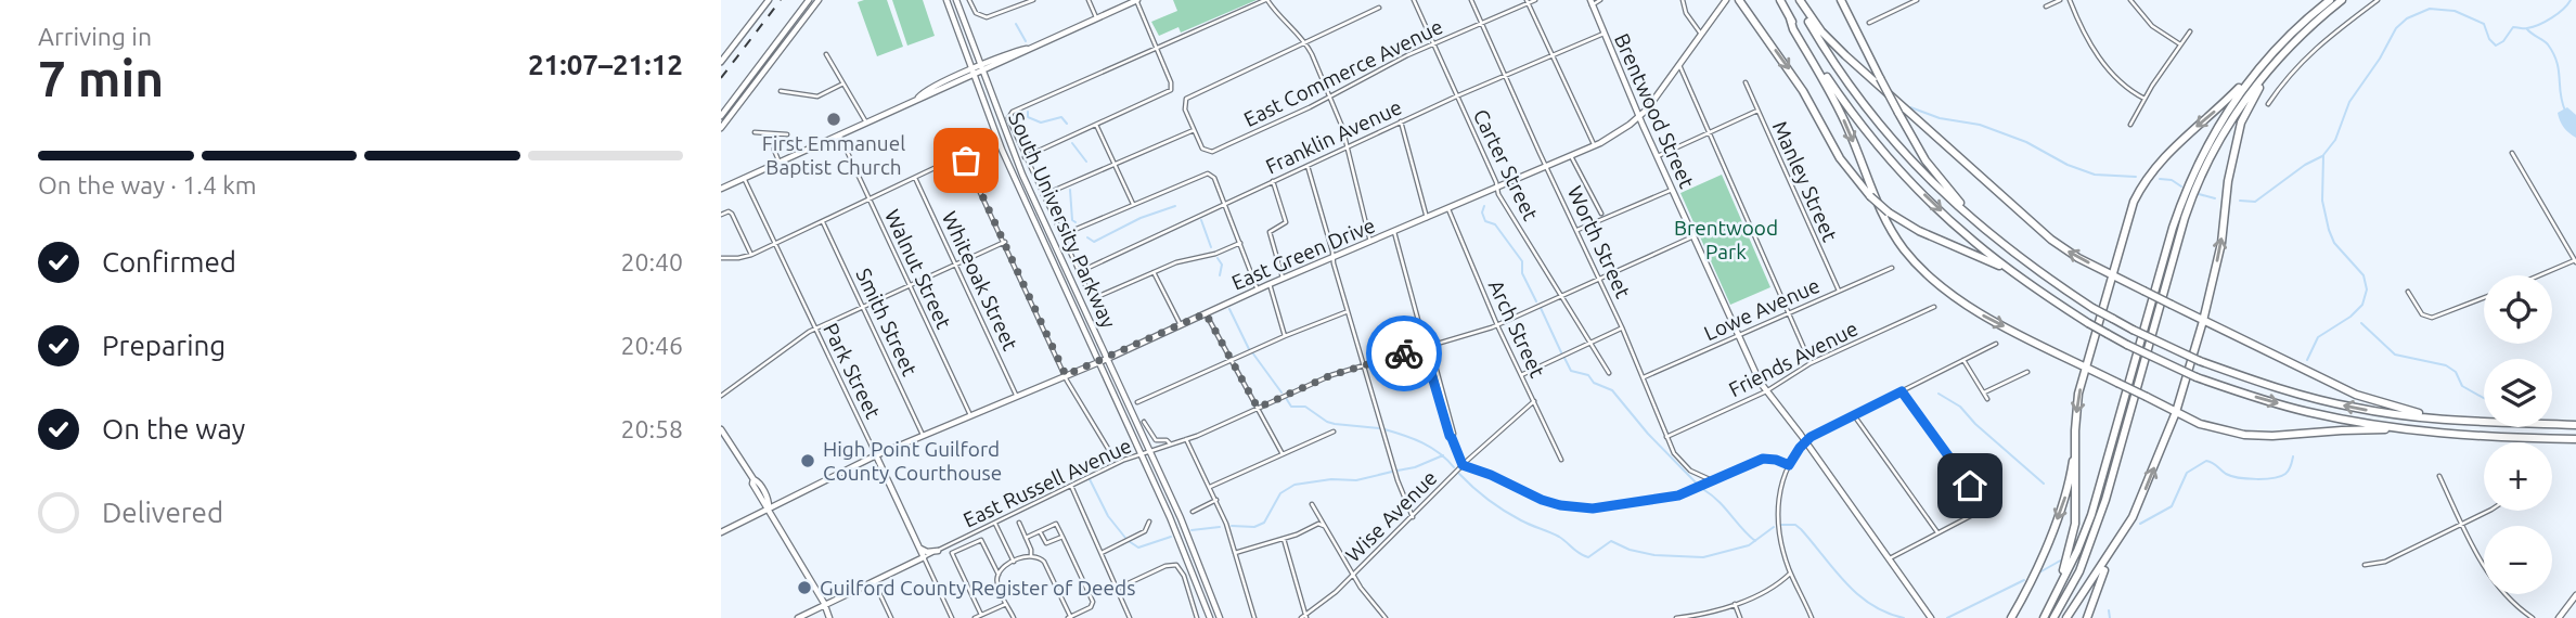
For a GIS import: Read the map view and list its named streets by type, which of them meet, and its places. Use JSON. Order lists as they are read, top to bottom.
{
  "streets": {
    "main road": [
      "Brentwood Street",
      "South University Parkway",
      "East Green Drive",
      "Park Street",
      "East Russell Avenue"
    ],
    "street": [
      "East Commerce Avenue",
      "Franklin Avenue",
      "Carter Street",
      "Manley Street",
      "Worth Street",
      "Walnut Street",
      "Whiteoak Street",
      "Lowe Avenue",
      "Smith Street",
      "Arch Street",
      "Friends Avenue",
      "Wise Avenue"
    ]
  },
  "crossings": [
    ["East Commerce Avenue", "Carter Street"],
    ["East Commerce Avenue", "Worth Street"],
    ["Brentwood Street", "Franklin Avenue"],
    ["Brentwood Street", "East Green Drive"],
    ["Brentwood Street", "Lowe Avenue"],
    ["Brentwood Street", "Friends Avenue"],
    ["Brentwood Street", "East Russell Avenue"],
    ["Franklin Avenue", "Carter Street"],
    ["Franklin Avenue", "Worth Street"],
    ["Carter Street", "East Green Drive"],
    ["Carter Street", "East Russell Avenue"],
    ["Manley Street", "Lowe Avenue"],
    ["South University Parkway", "East Green Drive"],
    ["South University Parkway", "East Russell Avenue"],
    ["Worth Street", "East Green Drive"],
    ["Worth Street", "Lowe Avenue"],
    ["Worth Street", "Friends Avenue"],
    ["Worth Street", "East Russell Avenue"],
    ["East Green Drive", "Walnut Street"],
    ["East Green Drive", "Whiteoak Street"],
    ["East Green Drive", "Smith Street"],
    ["East Green Drive", "Arch Street"],
    ["East Green Drive", "Park Street"],
    ["Arch Street", "East Russell Avenue"],
    ["Arch Street", "Wise Avenue"],
    ["Park Street", "East Russell Avenue"]
  ],
  "parks": ["Brentwood Park"],
  "places": ["First Emmanuel Baptist Church", "High Point Guilford County Courthouse", "Guilford County Register of Deeds"],
  "page": {
    "heading": ["7 min", "Arriving in", "21:07–21:12"],
    "bar": "On the way · 1.4 km",
    "list": [
      ["Confirmed", "20:40"],
      ["Preparing", "20:46"],
      ["On the way", "20:58"],
      "Delivered"
    ],
    "map_buttons": ["+", "−"]
  }
}
